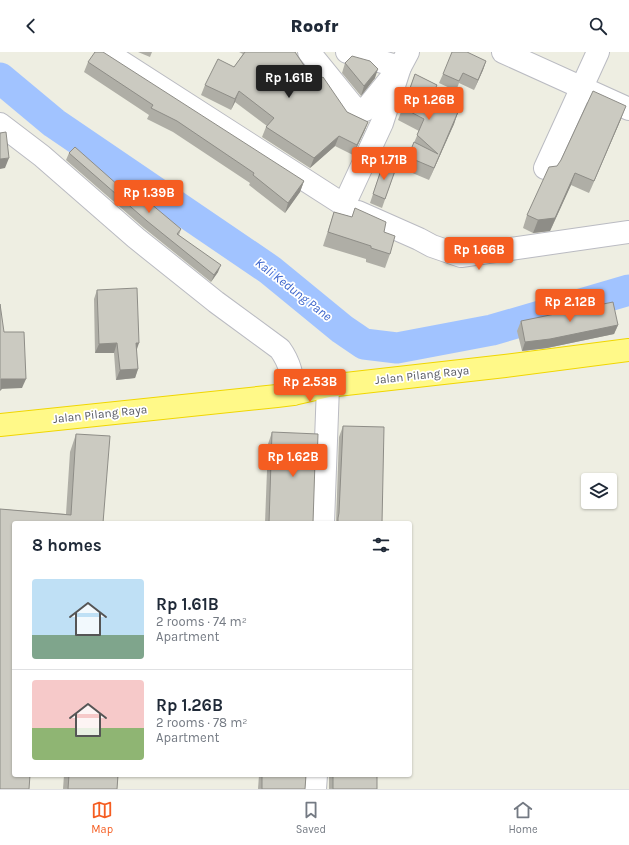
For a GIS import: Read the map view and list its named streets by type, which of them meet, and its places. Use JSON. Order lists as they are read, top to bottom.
{
  "streets": {
    "highway": ["Jalan Pilang Raya"]
  },
  "water": ["Kali Kedung Pane"],
  "page": {
    "header": "Roofr",
    "price": [
      "Rp 1.61B",
      "Rp 1.26B",
      "Rp 1.71B",
      "Rp 1.39B",
      "Rp 1.66B",
      "Rp 2.12B",
      "Rp 2.53B",
      "Rp 1.62B"
    ],
    "heading": "8 homes",
    "list": [
      {
        "name": "Rp 1.61B",
        "note": "2 rooms · 74 m² · Apartment"
      },
      {
        "name": "Rp 1.26B",
        "note": "2 rooms · 78 m² · Apartment"
      }
    ],
    "tabs": ["Map", "Saved", "Home"]
  }
}
